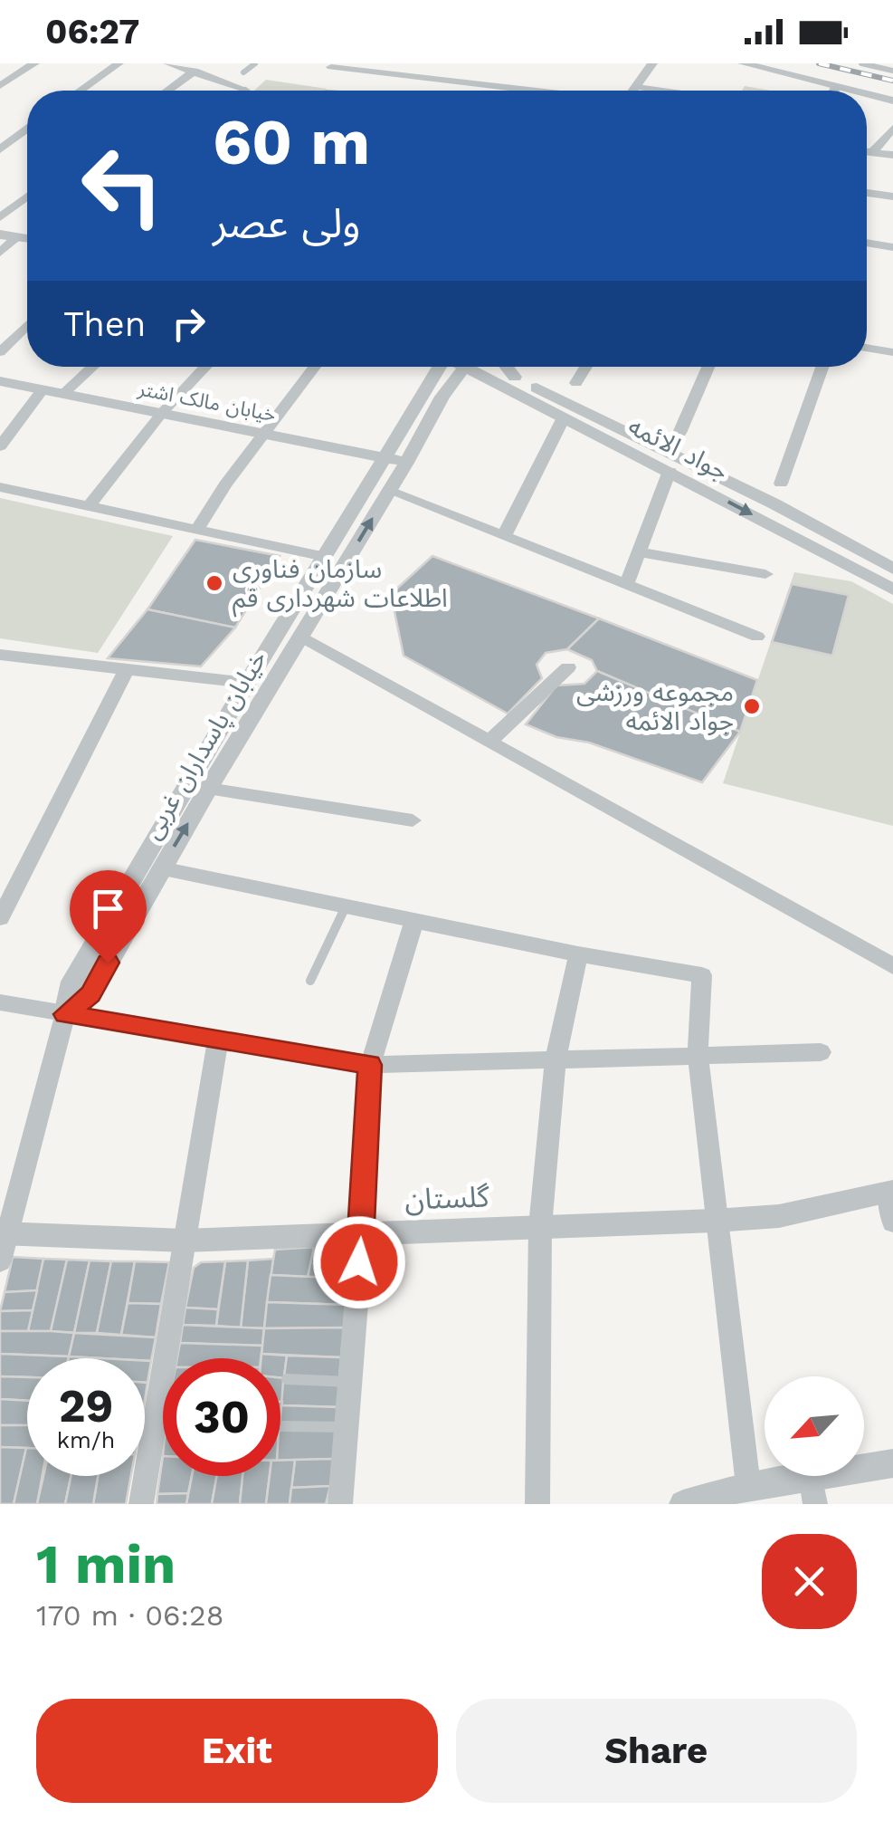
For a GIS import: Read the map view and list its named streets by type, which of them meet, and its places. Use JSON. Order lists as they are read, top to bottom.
{
  "streets": {
    "street": [
      "خیابان مالک اشتر",
      "جواد الائمه",
      "خیابان پاسداران غربی",
      "گلستان"
    ]
  },
  "crossings": [
    ["خیابان مالک اشتر", "خیابان پاسداران غربی"]
  ],
  "places": ["سازمان فناوری اطلاعات شهرداری قم", "مجموعه ورزشی جواد الائمه"],
  "north": "bottom left",
  "page": {
    "status": "06:27",
    "turn": ["60 m", "ولی عصر"],
    "then": "Then",
    "speed": "29 km/h",
    "limit": "30",
    "heading": ["1 min", "170 m · 06:28"],
    "buttons": ["Exit", "Share"]
  }
}
